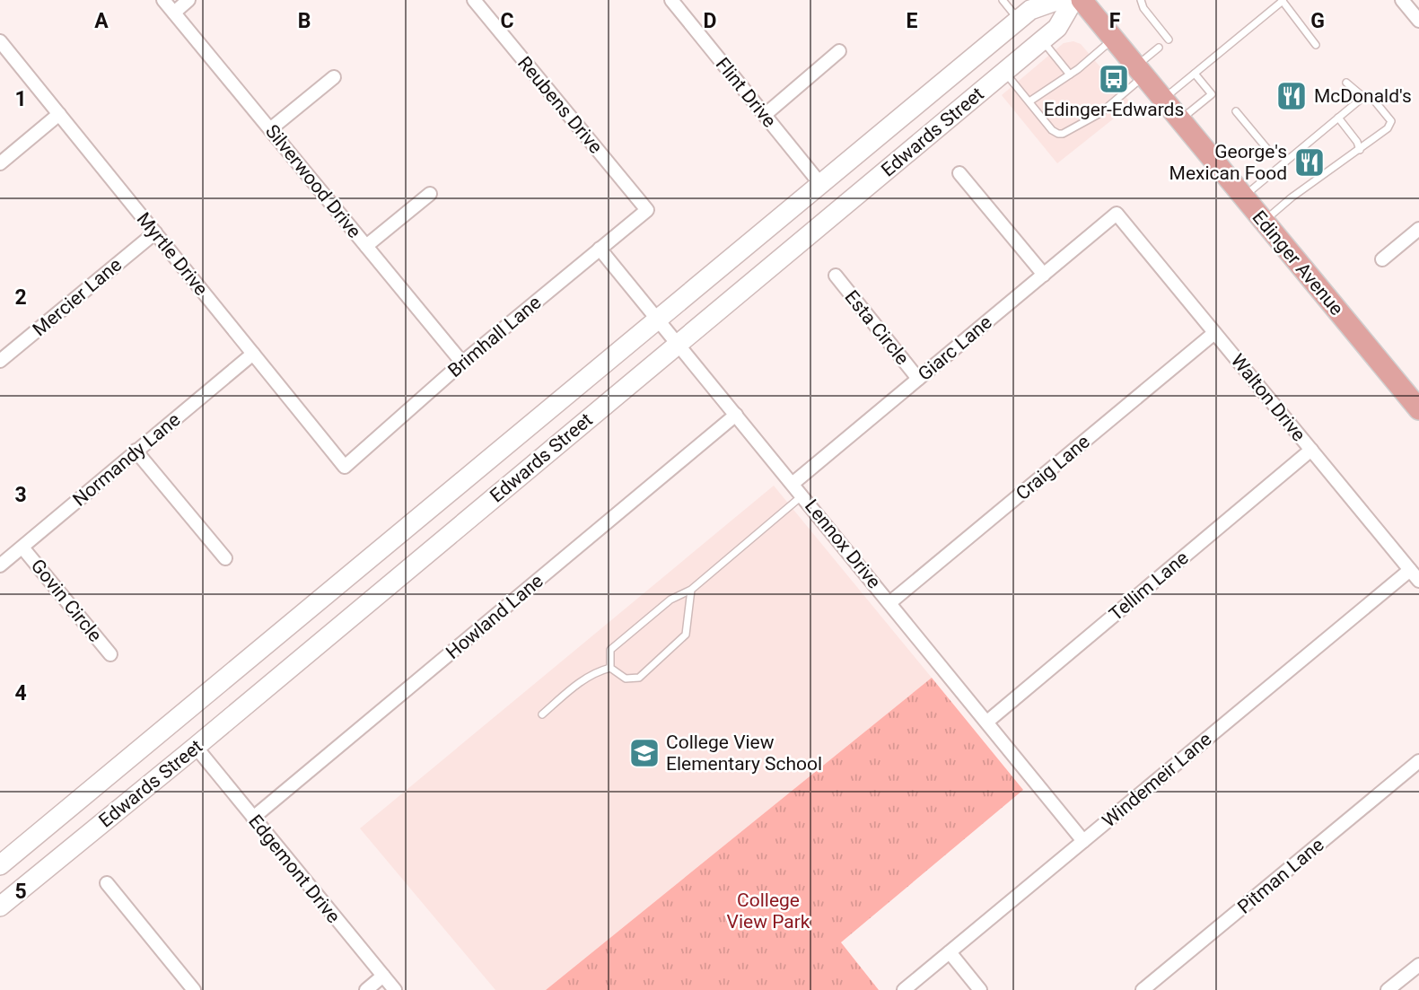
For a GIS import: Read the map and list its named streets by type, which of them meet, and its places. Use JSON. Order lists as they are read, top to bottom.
{
  "streets": {
    "main road": ["Edwards Street", "Edinger Avenue"],
    "street": [
      "Flint Drive",
      "Reubens Drive",
      "Silverwood Drive",
      "Myrtle Drive",
      "Mercier Lane",
      "Esta Circle",
      "Brimhall Lane",
      "Giarc Lane",
      "Walton Drive",
      "Normandy Lane",
      "Craig Lane",
      "Lennox Drive",
      "Tellim Lane",
      "Govin Circle",
      "Howland Lane",
      "Windemeir Lane",
      "Edgemont Drive",
      "Pitman Lane"
    ]
  },
  "crossings": [
    ["Flint Drive", "Edwards Street"],
    ["Reubens Drive", "Brimhall Lane"],
    ["Edwards Street", "Lennox Drive"],
    ["Edwards Street", "Edgemont Drive"],
    ["Silverwood Drive", "Brimhall Lane"],
    ["Myrtle Drive", "Mercier Lane"],
    ["Myrtle Drive", "Brimhall Lane"],
    ["Myrtle Drive", "Normandy Lane"],
    ["Esta Circle", "Giarc Lane"],
    ["Brimhall Lane", "Lennox Drive"],
    ["Giarc Lane", "Walton Drive"],
    ["Giarc Lane", "Lennox Drive"],
    ["Walton Drive", "Craig Lane"],
    ["Walton Drive", "Tellim Lane"],
    ["Walton Drive", "Windemeir Lane"],
    ["Normandy Lane", "Govin Circle"],
    ["Craig Lane", "Lennox Drive"],
    ["Lennox Drive", "Tellim Lane"],
    ["Lennox Drive", "Howland Lane"],
    ["Lennox Drive", "Windemeir Lane"],
    ["Howland Lane", "Edgemont Drive"]
  ],
  "parks": ["College View Park"],
  "places": {
    "bus stop": ["Edinger-Edwards"],
    "restaurant": ["McDonald's", "George's Mexican Food"],
    "school or university": ["College View Elementary School"]
  },
  "grid": {
    "columns": [
      "A",
      "B",
      "C",
      "D",
      "E",
      "F",
      "G"
    ],
    "rows": [
      "1",
      "2",
      "3",
      "4",
      "5"
    ]
  }
}
